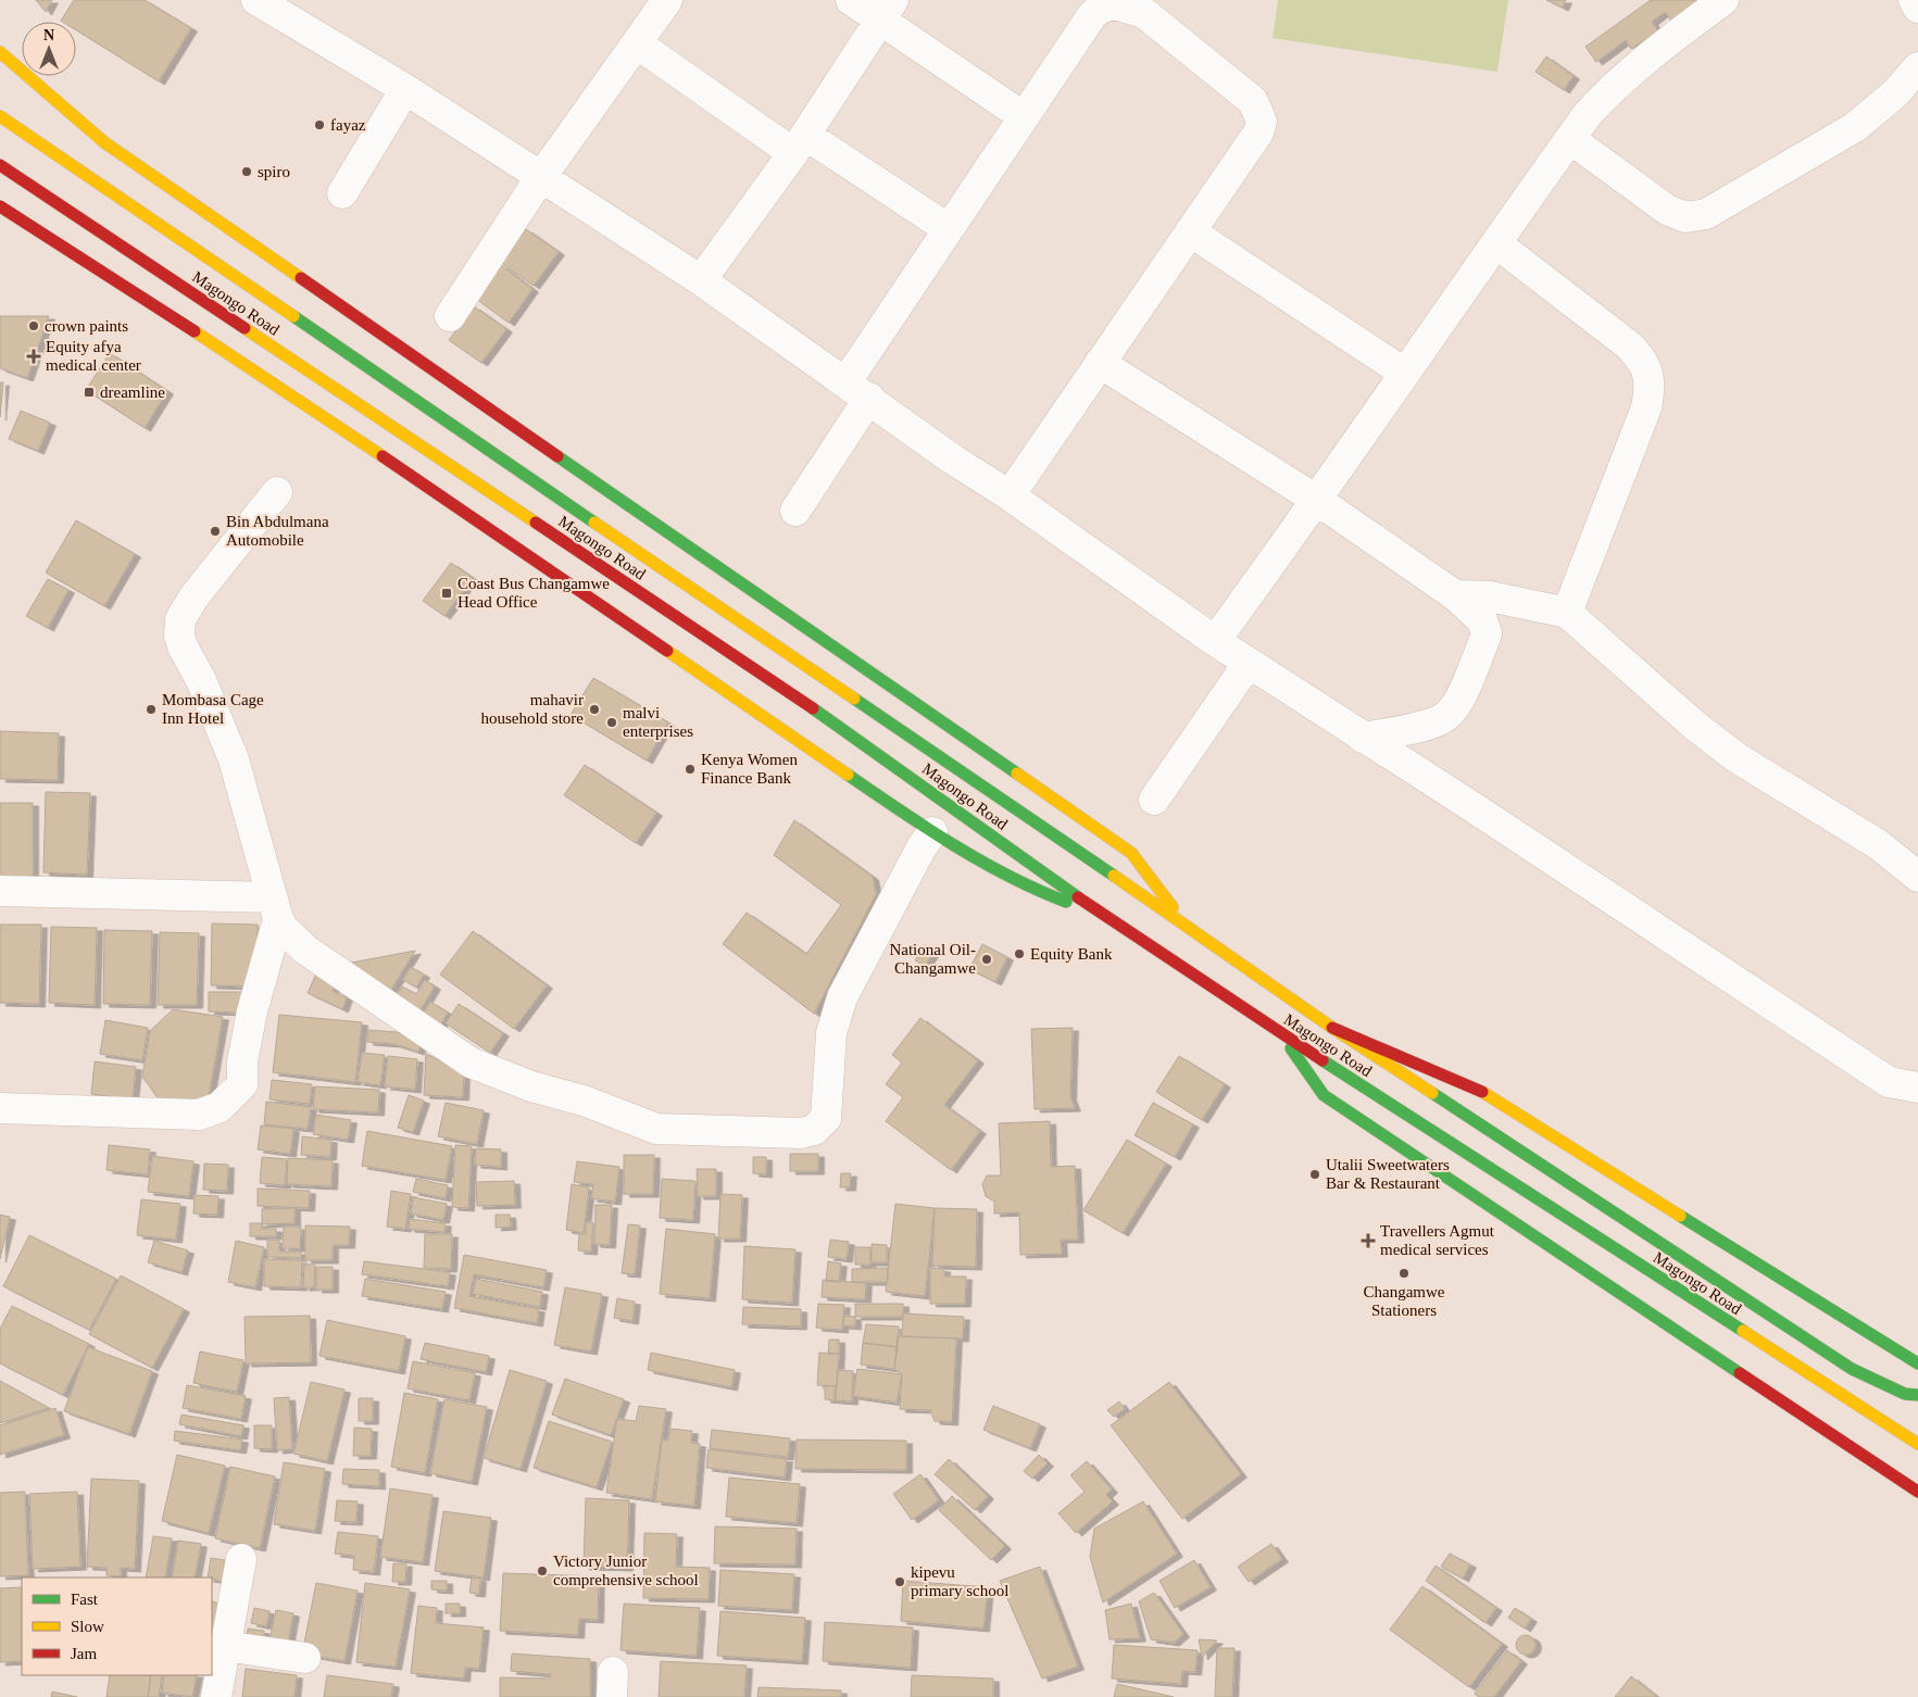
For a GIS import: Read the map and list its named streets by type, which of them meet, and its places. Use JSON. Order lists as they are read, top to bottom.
{
  "streets": {
    "main road": ["Magongo Road"]
  },
  "places": {
    "other": [
      "fayaz",
      "spiro",
      "crown paints",
      "Bin Abdulmana Automobile",
      "Mombasa Cage Inn Hotel",
      "mahavir household store",
      "malvi enterprises",
      "Kenya Women Finance Bank",
      "Equity Bank",
      "National Oil- Changamwe",
      "Utalii Sweetwaters Bar & Restaurant",
      "Changamwe Stationers",
      "Victory Junior comprehensive school",
      "kipevu primary school"
    ],
    "health": ["Equity afya medical center", "Travellers Agmut medical services"],
    "transit": ["dreamline", "Coast Bus Changamwe Head Office"]
  },
  "legend": ["Fast", "Slow", "Jam"],
  "north": "top"
}
